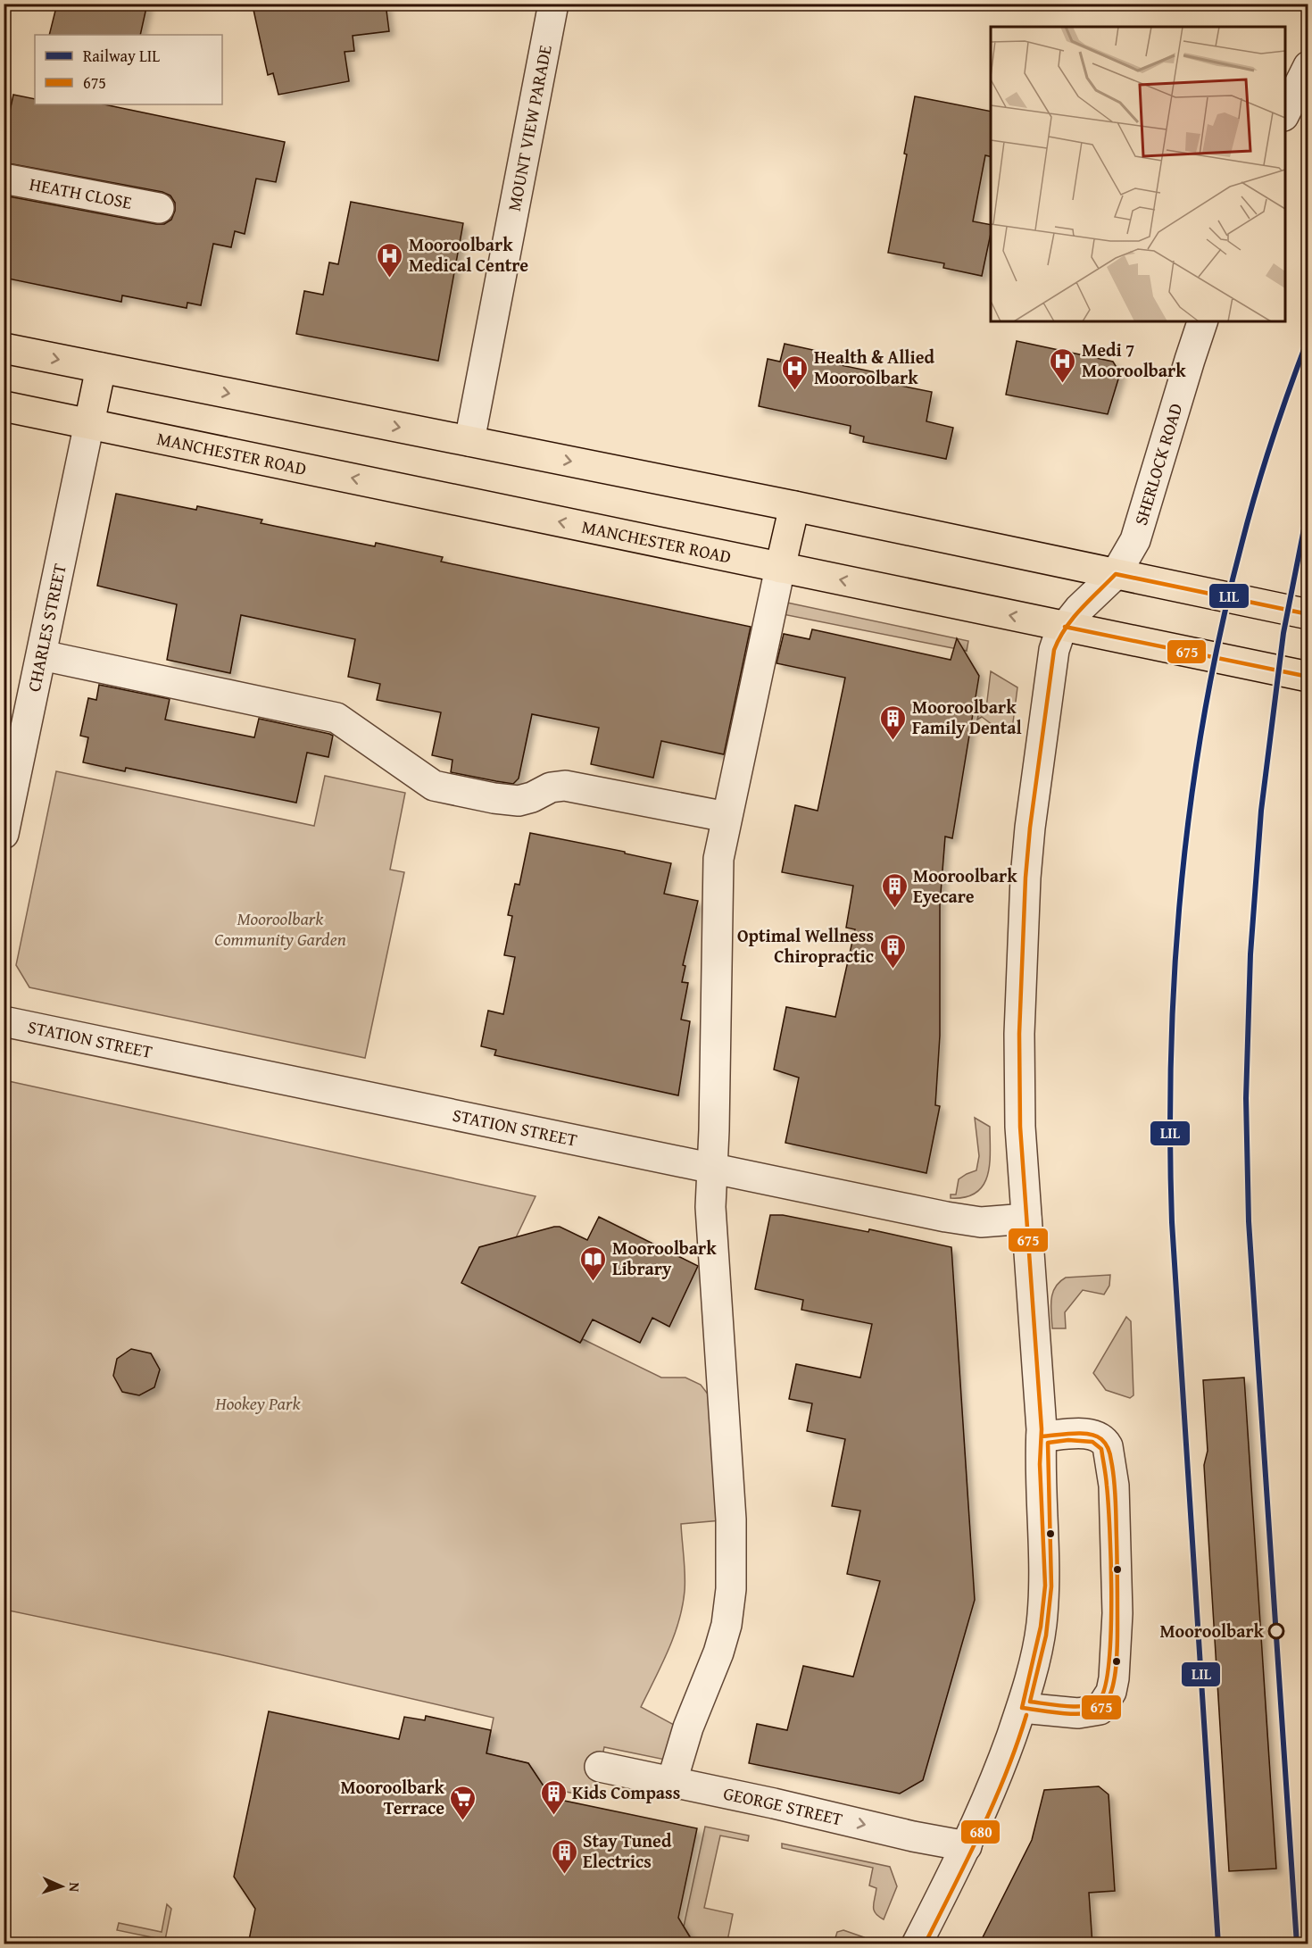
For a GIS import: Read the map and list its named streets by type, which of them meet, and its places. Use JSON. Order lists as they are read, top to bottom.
{
  "streets": {
    "main road": ["MANCHESTER ROAD"],
    "street": [
      "MOUNT VIEW PARADE",
      "HEATH CLOSE",
      "SHERLOCK ROAD",
      "CHARLES STREET",
      "STATION STREET",
      "GEORGE STREET"
    ]
  },
  "crossings": [
    ["MANCHESTER ROAD", "SHERLOCK ROAD"],
    ["MANCHESTER ROAD", "CHARLES STREET"],
    ["SHERLOCK ROAD", "STATION STREET"],
    ["SHERLOCK ROAD", "GEORGE STREET"]
  ],
  "one_way": ["GEORGE STREET"],
  "parks": ["Mooroolbark Community Garden", "Hookey Park"],
  "places": {
    "hospital": ["Mooroolbark Medical Centre", "Medi 7 Mooroolbark", "Health & Allied Mooroolbark"],
    "building": [
      "Mooroolbark Family Dental",
      "Mooroolbark Eyecare",
      "Optimal Wellness Chiropractic",
      "Kids Compass",
      "Stay Tuned Electrics"
    ],
    "library": ["Mooroolbark Library"],
    "other": ["Mooroolbark"],
    "supermarket": ["Mooroolbark Terrace"]
  },
  "lines": ["rail line LIL", "transit line 675", "transit line 680"],
  "legend": ["Railway LIL", "675"],
  "north": "right"
}
